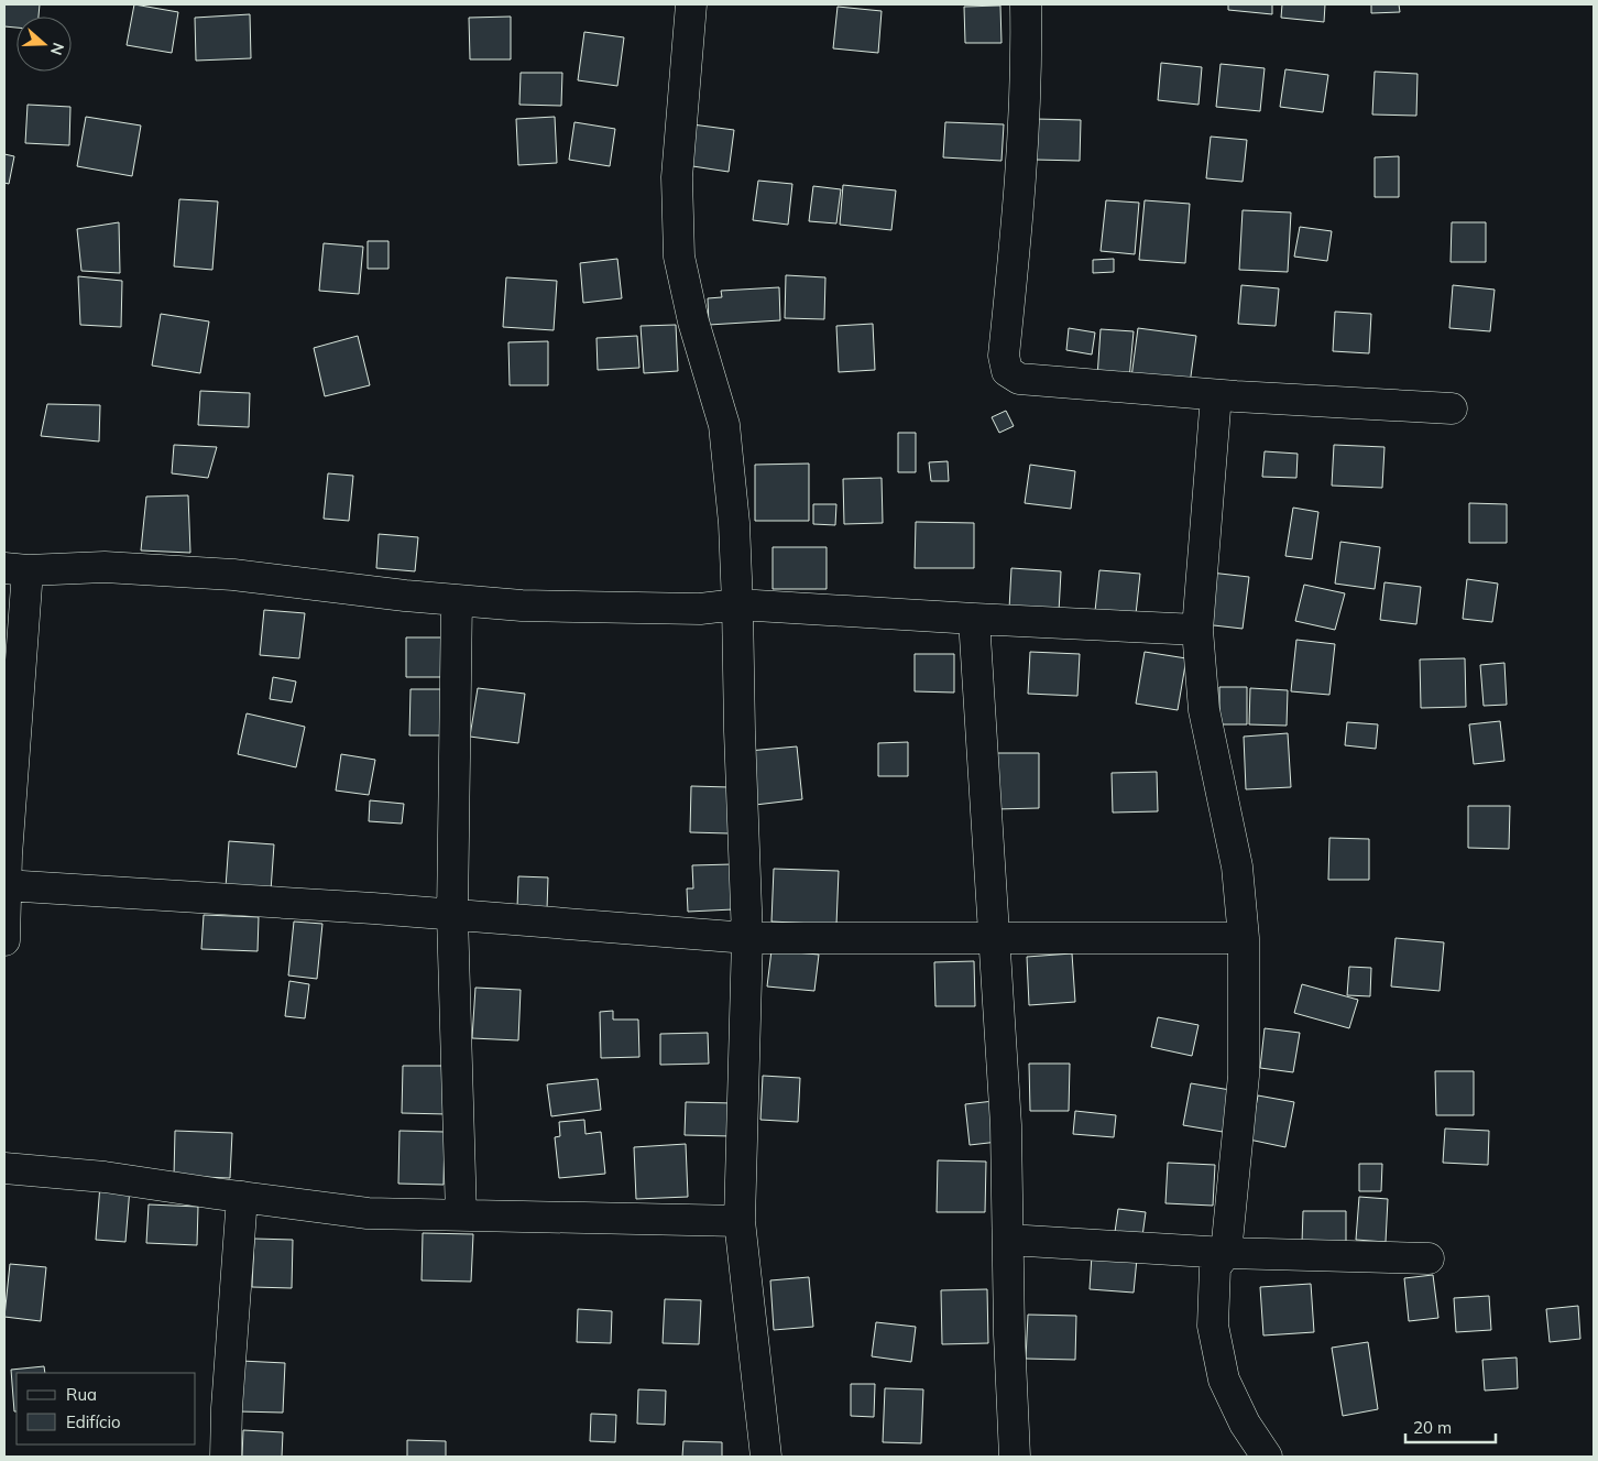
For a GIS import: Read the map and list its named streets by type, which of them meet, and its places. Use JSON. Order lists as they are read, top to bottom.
{
  "legend": ["Rua", "Edifício"],
  "scale_bar": "20 m",
  "north": "right"
}
